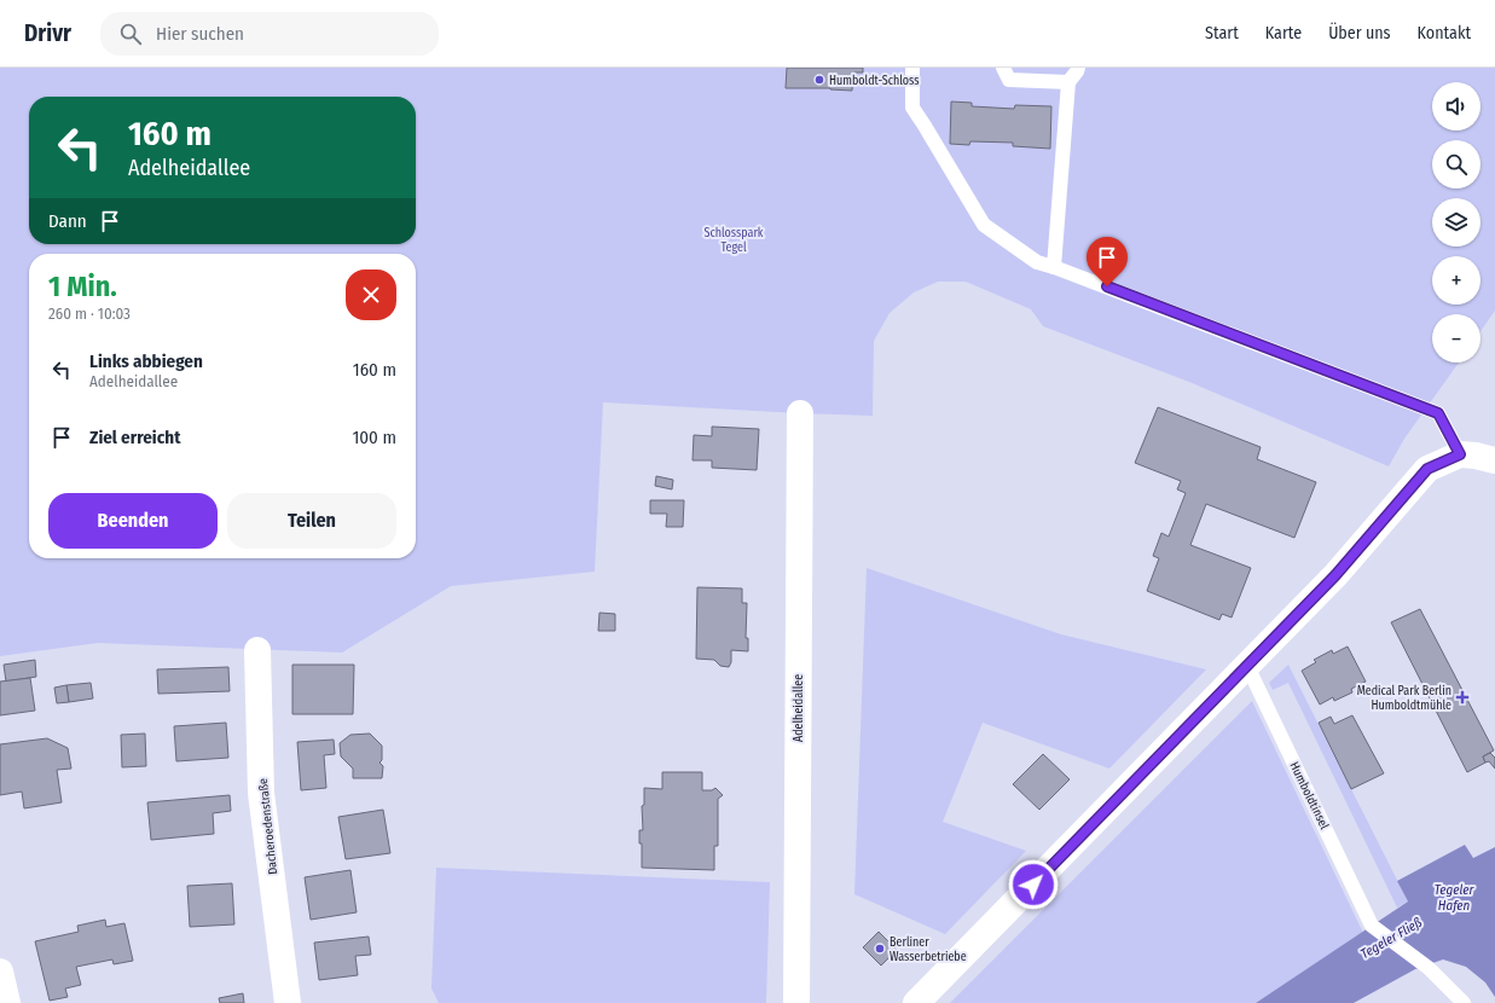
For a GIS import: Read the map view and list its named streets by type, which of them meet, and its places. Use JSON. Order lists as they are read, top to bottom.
{
  "streets": {
    "street": ["Adelheidallee", "Dacheroedenstraße"],
    "lane": ["Humboldtinsel"]
  },
  "water": ["Tegeler Hafen", "Tegeler Fließ"],
  "parks": ["Schlosspark Tegel"],
  "places": {
    "other": ["Humboldt-Schloss", "Berliner Wasserbetriebe"],
    "health": ["Medical Park Berlin Humboldtmühle"]
  },
  "page": {
    "header": "Drivr",
    "search": "Hier suchen",
    "nav": [
      "Start",
      "Karte",
      "Über uns",
      "Kontakt"
    ],
    "map_buttons": ["+", "−"],
    "turn": ["160 m", "Adelheidallee"],
    "then": "Dann",
    "heading": ["1 Min.", "260 m · 10:03"],
    "list": [
      {
        "name": "Links abbiegen",
        "note": "Adelheidallee",
        "value": "160 m"
      },
      {
        "name": "Ziel erreicht",
        "value": "100 m"
      }
    ],
    "buttons": ["Beenden", "Teilen"]
  }
}
